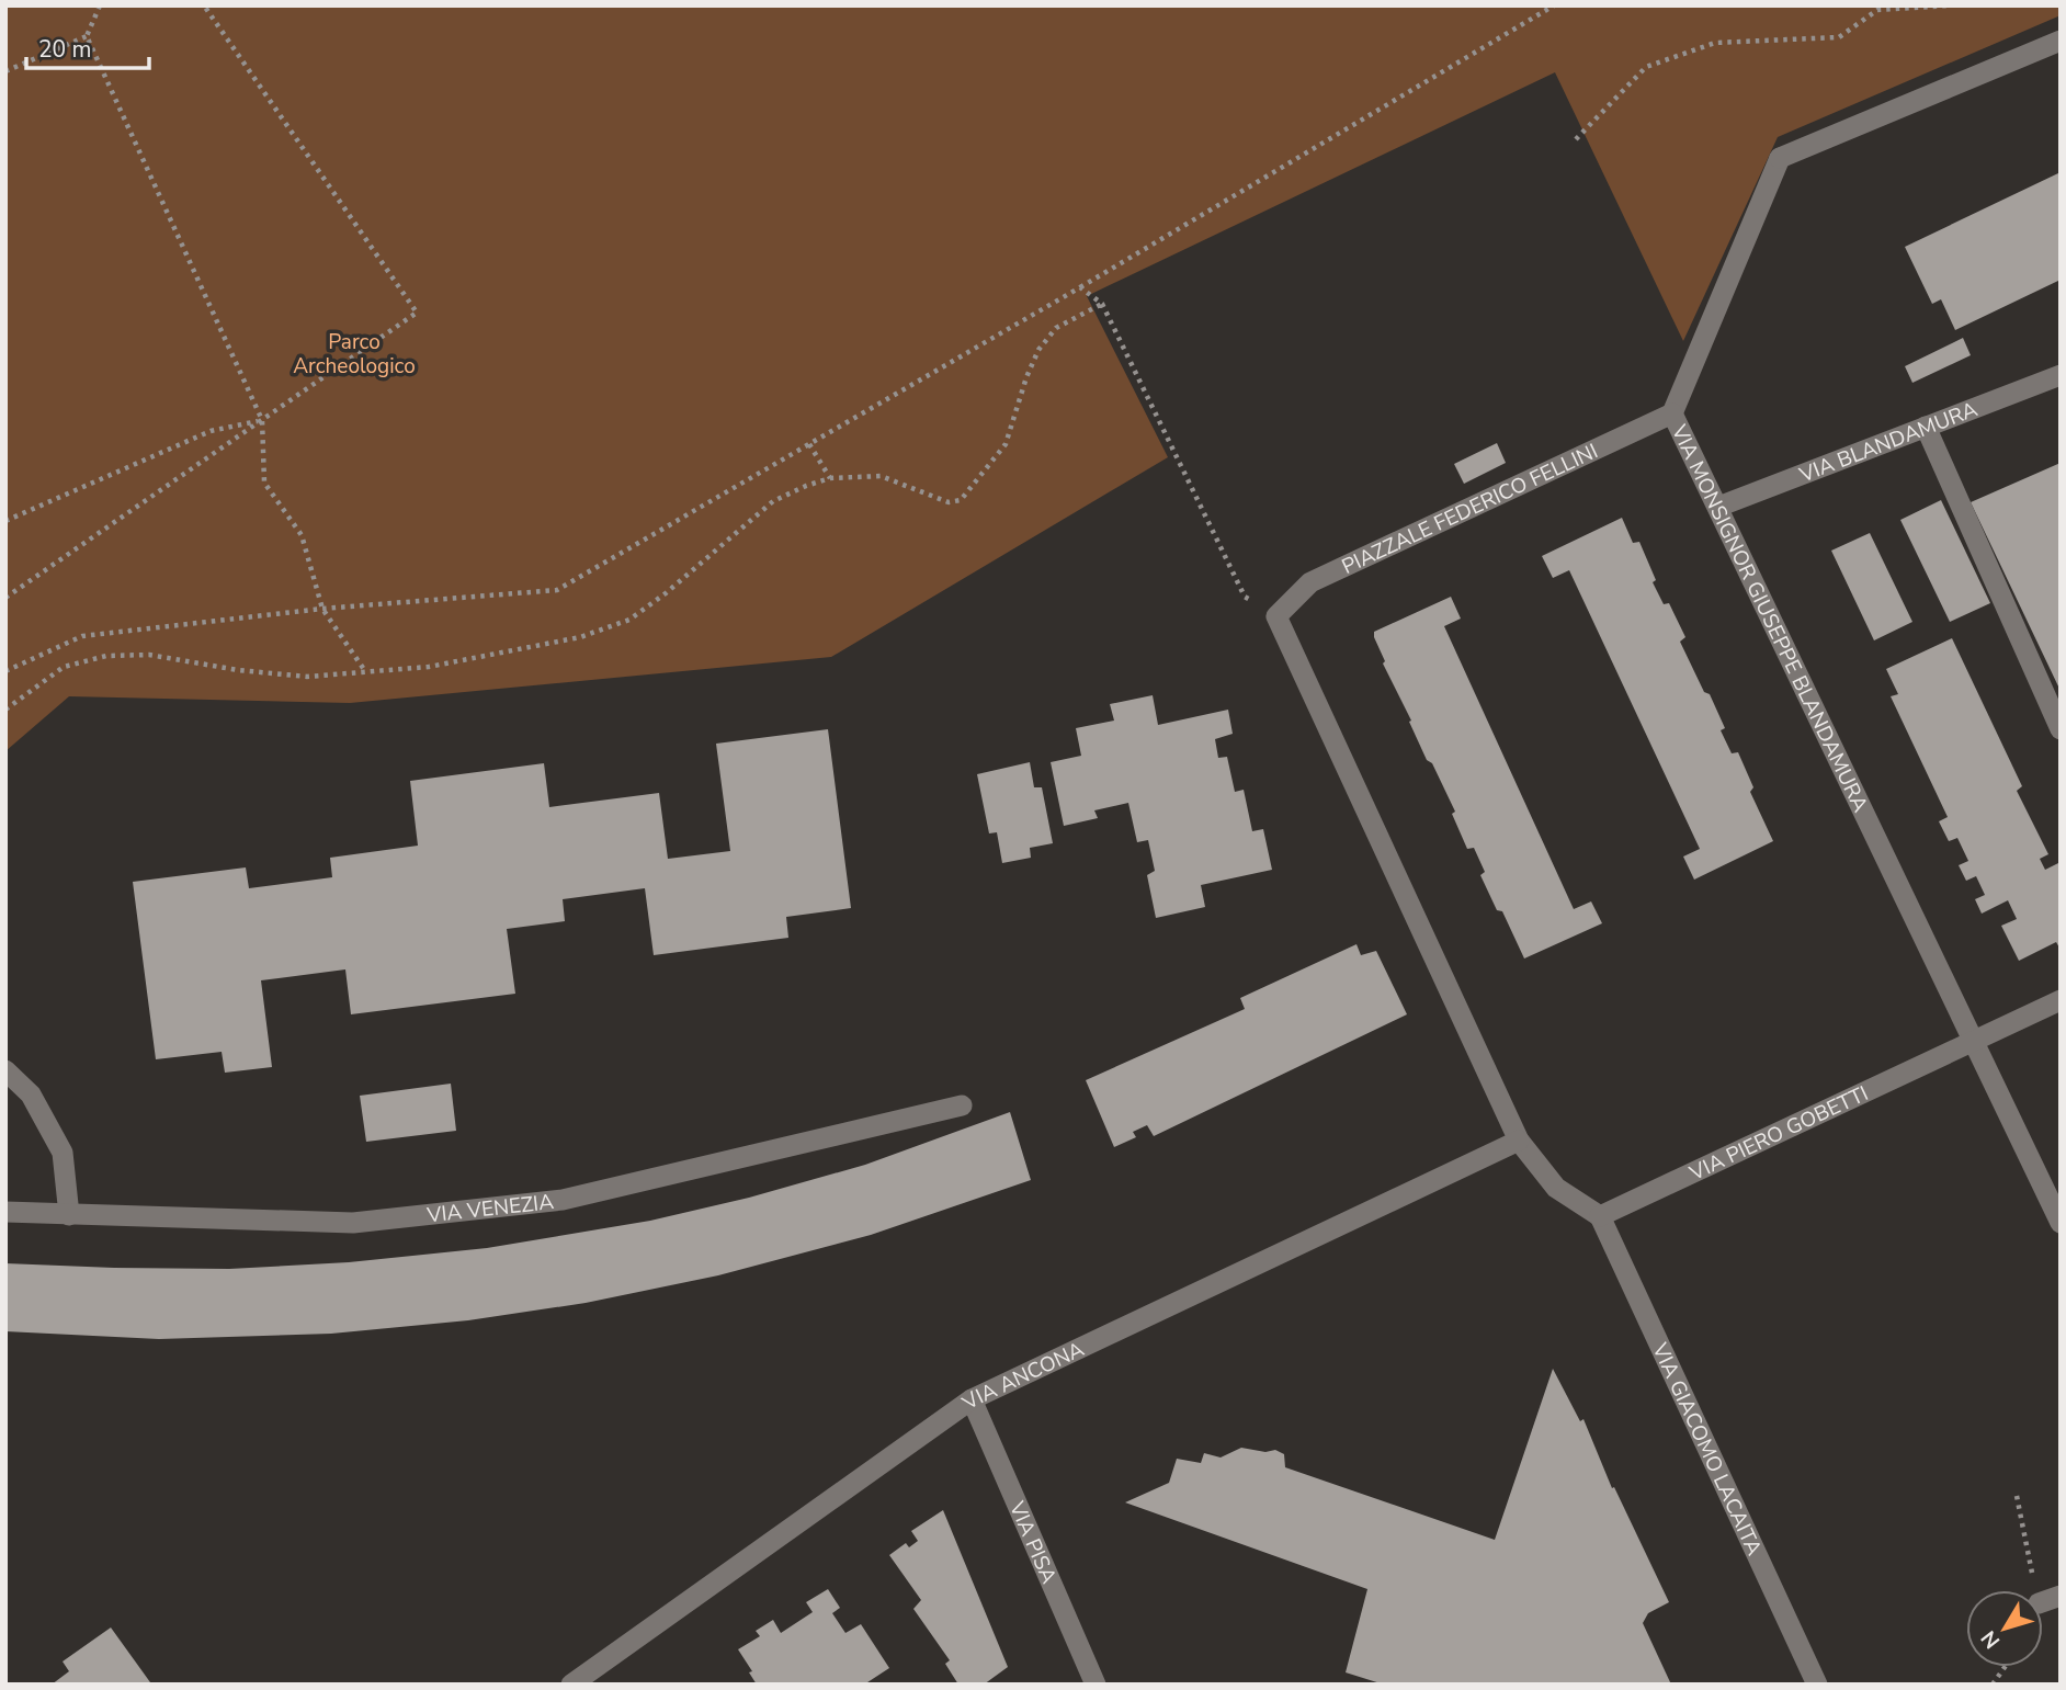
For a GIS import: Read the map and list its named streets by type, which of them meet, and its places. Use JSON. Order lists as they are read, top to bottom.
{
  "streets": {
    "street": [
      "VIA BLANDAMURA",
      "PIAZZALE FEDERICO FELLINI",
      "VIA MONSIGNOR GIUSEPPE BLANDAMURA",
      "VIA PIERO GOBETTI",
      "VIA VENEZIA",
      "VIA ANCONA",
      "VIA GIACOMO LACAITA",
      "VIA PISA"
    ]
  },
  "crossings": [
    ["VIA BLANDAMURA", "VIA MONSIGNOR GIUSEPPE BLANDAMURA"],
    ["PIAZZALE FEDERICO FELLINI", "VIA MONSIGNOR GIUSEPPE BLANDAMURA"],
    ["VIA MONSIGNOR GIUSEPPE BLANDAMURA", "VIA PIERO GOBETTI"],
    ["VIA PIERO GOBETTI", "VIA GIACOMO LACAITA"],
    ["VIA ANCONA", "VIA PISA"]
  ],
  "parks": ["Parco Archeologico"],
  "scale_bar": "20 m",
  "north": "bottom left"
}
